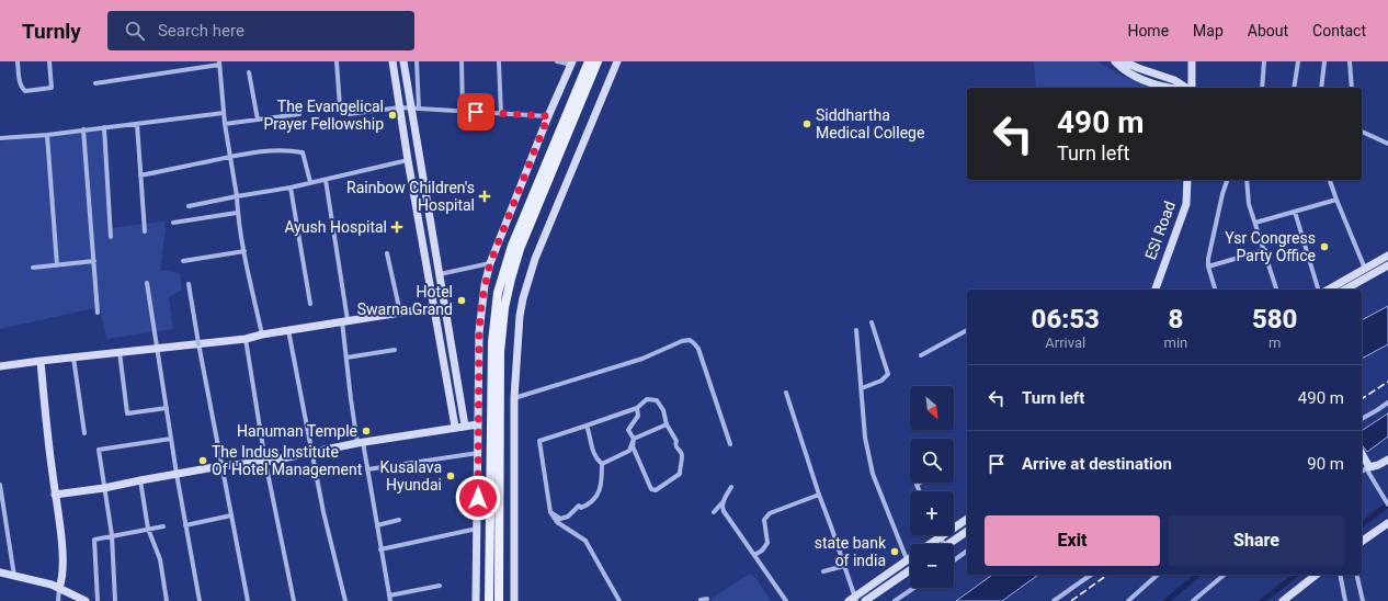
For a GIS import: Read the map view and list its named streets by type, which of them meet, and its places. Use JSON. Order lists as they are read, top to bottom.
{
  "streets": {
    "street": ["ESI Road"]
  },
  "places": {
    "other": [
      "The Evangelical Prayer Fellowship",
      "Siddhartha Medical College",
      "Ysr Congress Party Office",
      "Hotel Swarna Grand",
      "Hanuman Temple",
      "The Indus Institute Of Hotel Management",
      "Kusalava Hyundai",
      "state bank of india"
    ],
    "health": ["Rainbow Children's Hospital", "Ayush Hospital"]
  },
  "north": "bottom right",
  "page": {
    "header": "Turnly",
    "search": "Search here",
    "nav": [
      "Home",
      "Map",
      "About",
      "Contact"
    ],
    "turn": ["490 m", "Turn left"],
    "eta": [
      "06:53",
      "Arrival",
      "8",
      "min",
      "580",
      "m"
    ],
    "list": [
      {
        "name": "Turn left",
        "value": "490 m"
      },
      {
        "name": "Arrive at destination",
        "value": "90 m"
      }
    ],
    "map_buttons": ["+", "−"],
    "buttons": ["Exit", "Share"]
  }
}
